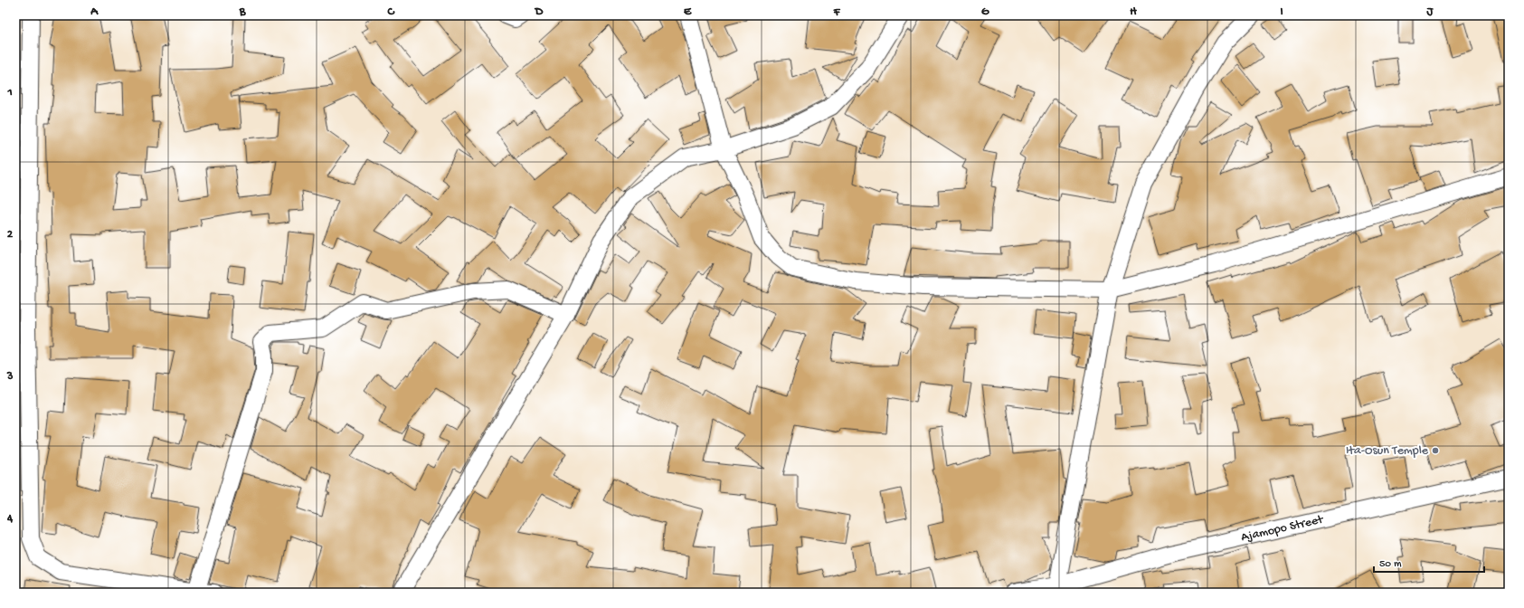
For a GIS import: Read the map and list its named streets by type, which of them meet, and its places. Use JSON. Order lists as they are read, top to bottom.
{
  "streets": {
    "street": ["Ajamopo Street"]
  },
  "places": ["Ita-Osun Temple"],
  "scale_bar": "50 m",
  "grid": {
    "columns": [
      "A",
      "B",
      "C",
      "D",
      "E",
      "F",
      "G",
      "H",
      "I",
      "J"
    ],
    "rows": [
      "1",
      "2",
      "3",
      "4"
    ]
  }
}
